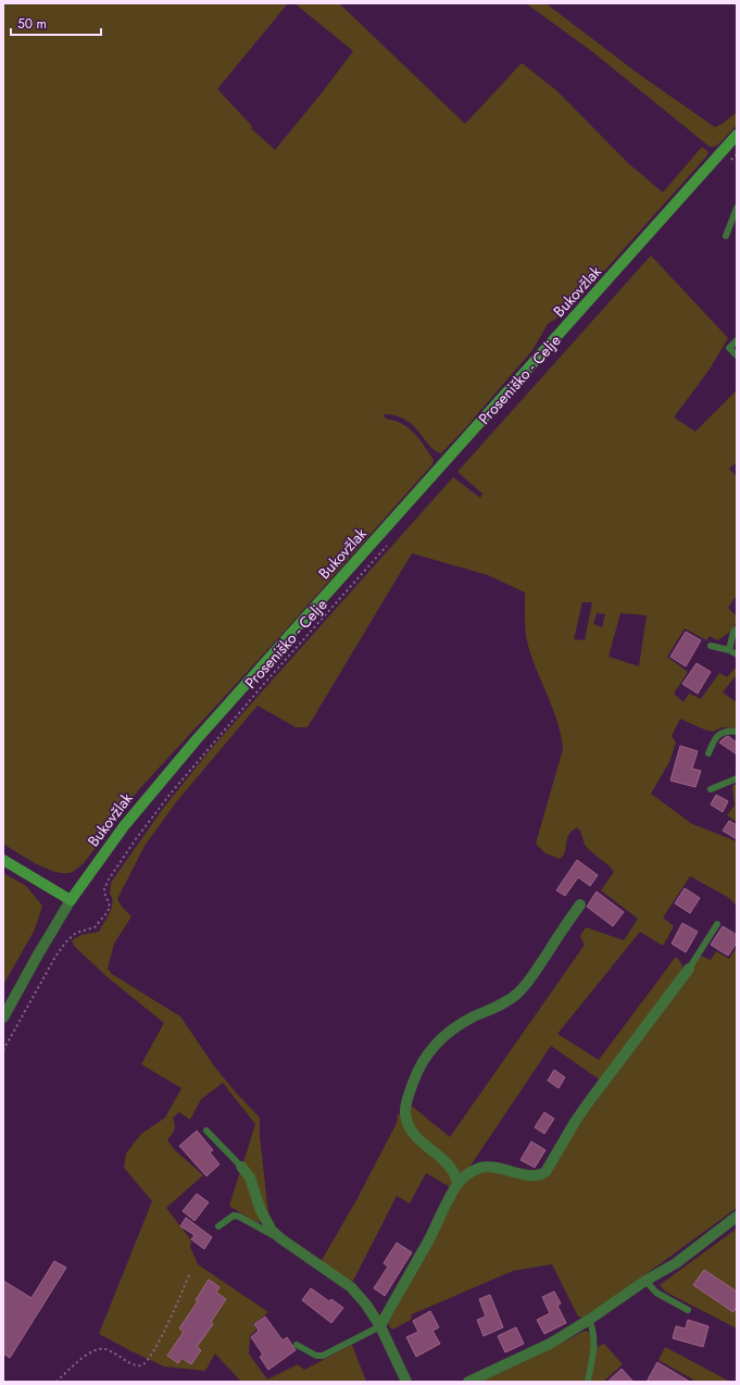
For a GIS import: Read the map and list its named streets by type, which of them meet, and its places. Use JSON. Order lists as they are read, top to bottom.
{
  "streets": {
    "main road": ["Bukovžlak"],
    "path": ["Proseniško - Celje"]
  },
  "scale_bar": "50 m"
}
